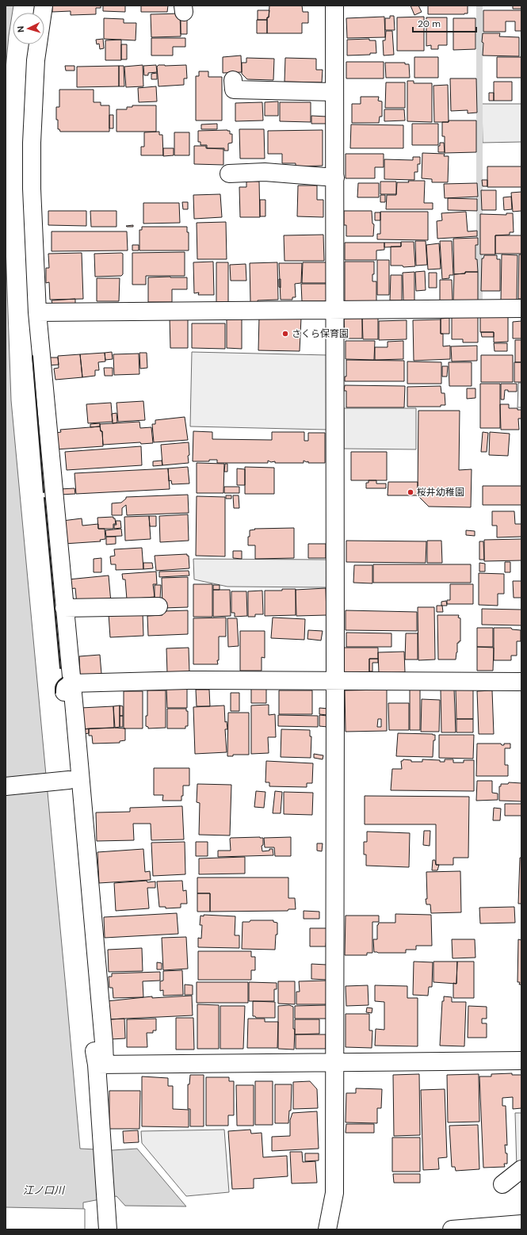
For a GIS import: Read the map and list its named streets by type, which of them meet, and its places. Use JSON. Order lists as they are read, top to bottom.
{
  "water": ["江ノ口川"],
  "places": ["さくら保育園", "桜井幼稚園"],
  "scale_bar": "20 m",
  "north": "left"
}
